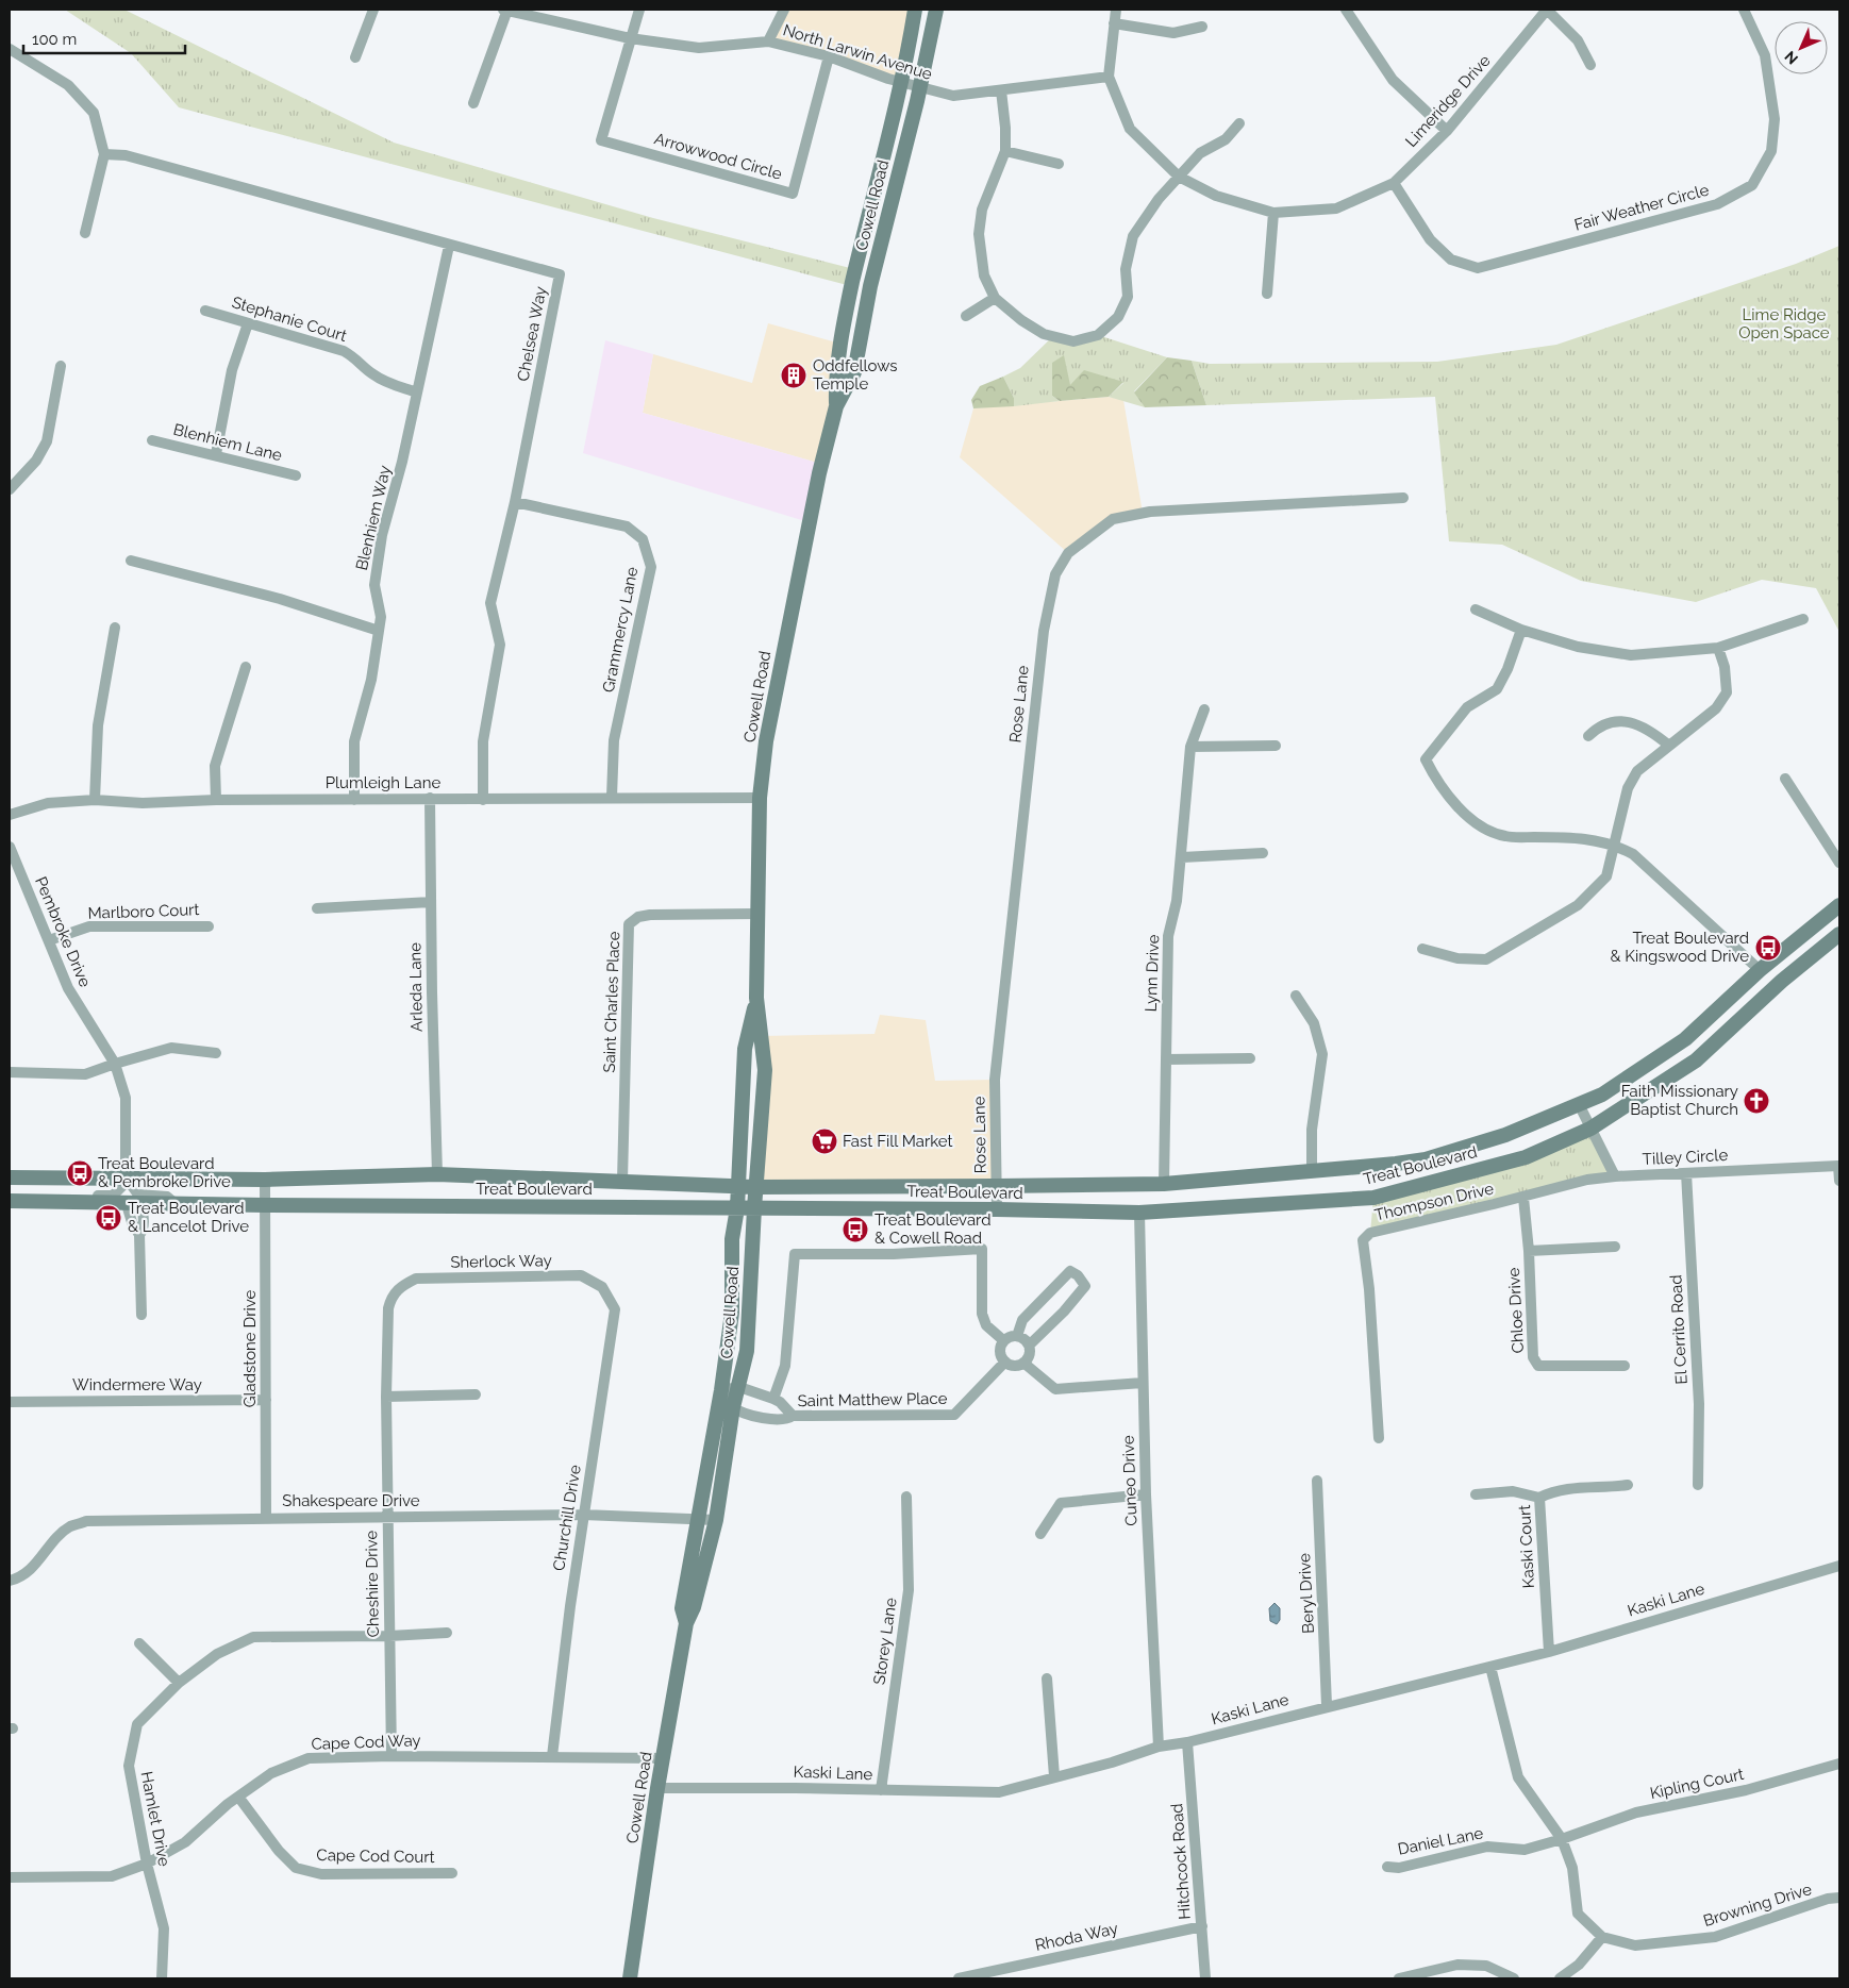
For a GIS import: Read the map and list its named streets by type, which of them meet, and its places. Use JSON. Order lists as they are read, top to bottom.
{
  "streets": {
    "main road": ["Cowell Road", "Treat Boulevard"],
    "street": [
      "North Larwin Avenue",
      "Limeridge Drive",
      "Arrowwood Circle",
      "Fair Weather Circle",
      "Stephanie Court",
      "Chelsea Way",
      "Blenhiem Lane",
      "Blenhiem Way",
      "Grammercy Lane",
      "Rose Lane",
      "Plumleigh Lane",
      "Marlboro Court",
      "Pembroke Drive",
      "Lynn Drive",
      "Arleda Lane",
      "Saint Charles Place",
      "Tilley Circle",
      "Thompson Drive",
      "Sherlock Way",
      "Chloe Drive",
      "El Cerrito Road",
      "Gladstone Drive",
      "Windermere Way",
      "Saint Matthew Place",
      "Cuneo Drive",
      "Shakespeare Drive",
      "Churchill Drive",
      "Kaski Court",
      "Cheshire Drive",
      "Beryl Drive",
      "Kaski Lane",
      "Storey Lane",
      "Cape Cod Way",
      "Kipling Court",
      "Hamlet Drive",
      "Daniel Lane",
      "Cape Cod Court",
      "Hitchcock Road",
      "Browning Drive",
      "Rhoda Way"
    ]
  },
  "crossings": [
    ["North Larwin Avenue", "Limeridge Drive"],
    ["North Larwin Avenue", "Arrowwood Circle"],
    ["North Larwin Avenue", "Cowell Road"],
    ["Limeridge Drive", "Fair Weather Circle"],
    ["Cowell Road", "Plumleigh Lane"],
    ["Cowell Road", "Saint Charles Place"],
    ["Cowell Road", "Treat Boulevard"],
    ["Cowell Road", "Saint Matthew Place"],
    ["Cowell Road", "Shakespeare Drive"],
    ["Cowell Road", "Kaski Lane"],
    ["Cowell Road", "Cape Cod Way"],
    ["Stephanie Court", "Blenhiem Way"],
    ["Chelsea Way", "Blenhiem Way"],
    ["Chelsea Way", "Grammercy Lane"],
    ["Chelsea Way", "Plumleigh Lane"],
    ["Blenhiem Way", "Plumleigh Lane"],
    ["Grammercy Lane", "Plumleigh Lane"],
    ["Rose Lane", "Treat Boulevard"],
    ["Plumleigh Lane", "Arleda Lane"],
    ["Marlboro Court", "Pembroke Drive"],
    ["Pembroke Drive", "Treat Boulevard"],
    ["Lynn Drive", "Treat Boulevard"],
    ["Arleda Lane", "Treat Boulevard"],
    ["Saint Charles Place", "Treat Boulevard"],
    ["Tilley Circle", "Thompson Drive"],
    ["Tilley Circle", "El Cerrito Road"],
    ["Treat Boulevard", "Gladstone Drive"],
    ["Treat Boulevard", "Cuneo Drive"],
    ["Thompson Drive", "Chloe Drive"],
    ["Sherlock Way", "Churchill Drive"],
    ["Sherlock Way", "Cheshire Drive"],
    ["Gladstone Drive", "Windermere Way"],
    ["Gladstone Drive", "Shakespeare Drive"],
    ["Cuneo Drive", "Kaski Lane"],
    ["Shakespeare Drive", "Churchill Drive"],
    ["Shakespeare Drive", "Cheshire Drive"],
    ["Churchill Drive", "Cape Cod Way"],
    ["Kaski Court", "Kaski Lane"],
    ["Cheshire Drive", "Cape Cod Way"],
    ["Cheshire Drive", "Hamlet Drive"],
    ["Beryl Drive", "Kaski Lane"],
    ["Kaski Lane", "Storey Lane"],
    ["Kaski Lane", "Hitchcock Road"],
    ["Kaski Lane", "Browning Drive"],
    ["Cape Cod Way", "Hamlet Drive"],
    ["Cape Cod Way", "Cape Cod Court"],
    ["Kipling Court", "Daniel Lane"],
    ["Kipling Court", "Browning Drive"],
    ["Daniel Lane", "Browning Drive"],
    ["Hitchcock Road", "Rhoda Way"]
  ],
  "parks": ["Lime Ridge Open Space"],
  "places": {
    "building": ["Oddfellows Temple"],
    "bus stop": [
      "Treat Boulevard & Kingswood Drive",
      "Treat Boulevard & Pembroke Drive",
      "Treat Boulevard & Lancelot Drive",
      "Treat Boulevard & Cowell Road"
    ],
    "church": ["Faith Missionary Baptist Church"],
    "supermarket": ["Fast Fill Market"]
  },
  "scale_bar": "100 m",
  "north": "bottom left"
}
